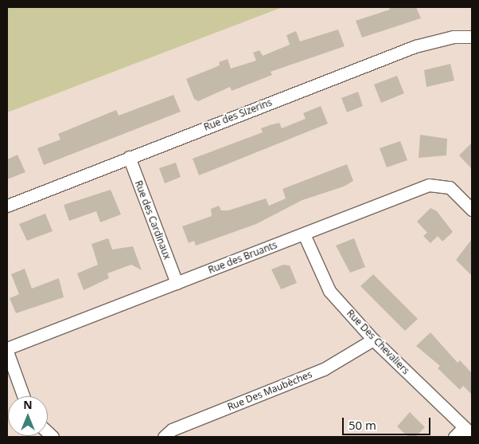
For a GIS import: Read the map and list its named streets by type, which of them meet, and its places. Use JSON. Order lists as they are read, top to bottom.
{
  "streets": {
    "street": [
      "Rue des Sizerins",
      "Rue des Cardinaux",
      "Rue des Bruants",
      "Rue Des Chevaliers",
      "Rue Des Maubèches"
    ]
  },
  "crossings": [
    ["Rue des Sizerins", "Rue des Cardinaux"],
    ["Rue des Cardinaux", "Rue des Bruants"],
    ["Rue des Bruants", "Rue Des Chevaliers"],
    ["Rue Des Chevaliers", "Rue Des Maubèches"]
  ],
  "scale_bar": "50 m",
  "north": "top"
}
